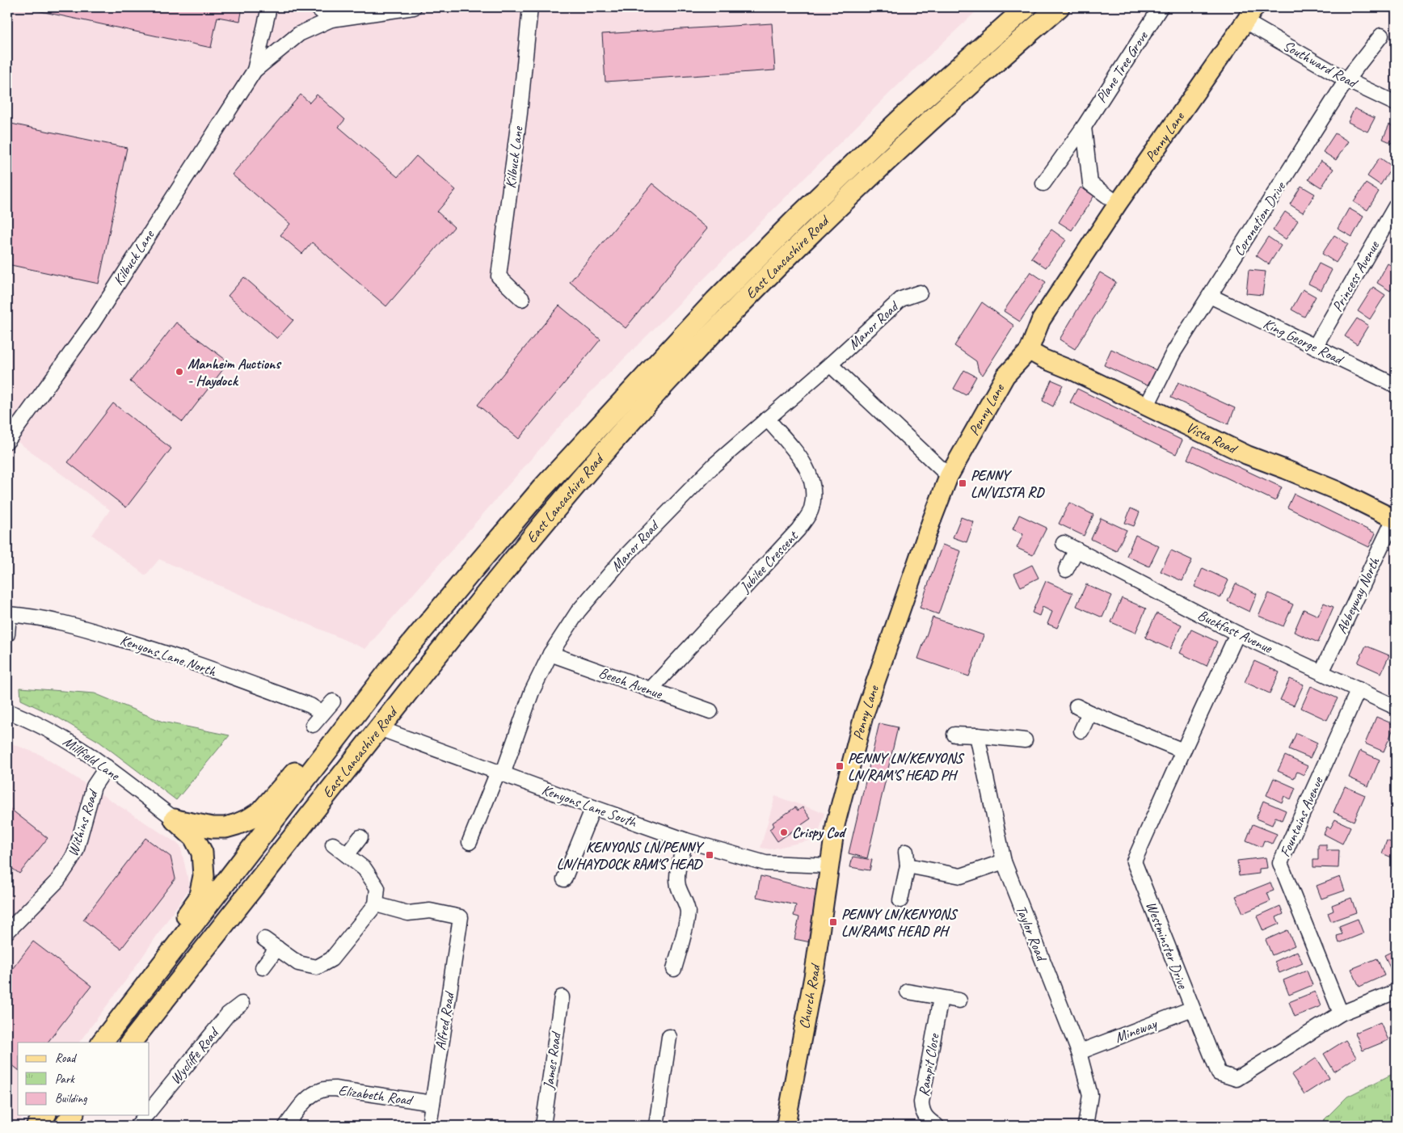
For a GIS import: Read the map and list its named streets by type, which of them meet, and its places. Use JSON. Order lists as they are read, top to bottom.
{
  "streets": {
    "highway": ["East Lancashire Road"],
    "main road": ["Penny Lane", "Vista Road", "Church Road"],
    "street": [
      "Southward Road",
      "Plane Tree Grove",
      "Kilbuck Lane",
      "Coronation Drive",
      "Princess Avenue",
      "Manor Road",
      "King George Road",
      "Jubilee Crescent",
      "Abbeyway North",
      "Buckfast Avenue",
      "Kenyons Lane North",
      "Beech Avenue",
      "Millfield Lane",
      "Kenyons Lane South",
      "Fountains Avenue",
      "Withins Road",
      "Taylor Road",
      "Westminster Drive",
      "Alfred Road",
      "Mineway",
      "Wycliffe Road",
      "James Road",
      "Rampit Close",
      "Elizabeth Road"
    ]
  },
  "crossings": [
    ["Southward Road", "Penny Lane"],
    ["Southward Road", "Coronation Drive"],
    ["Penny Lane", "Vista Road"],
    ["Penny Lane", "Kenyons Lane South"],
    ["Penny Lane", "Church Road"],
    ["Coronation Drive", "King George Road"],
    ["Coronation Drive", "Vista Road"],
    ["East Lancashire Road", "Kenyons Lane South"],
    ["Princess Avenue", "King George Road"],
    ["Manor Road", "Jubilee Crescent"],
    ["Manor Road", "Beech Avenue"],
    ["Manor Road", "Kenyons Lane South"],
    ["Vista Road", "Abbeyway North"],
    ["Jubilee Crescent", "Beech Avenue"],
    ["Abbeyway North", "Buckfast Avenue"],
    ["Buckfast Avenue", "Fountains Avenue"],
    ["Buckfast Avenue", "Westminster Drive"],
    ["Millfield Lane", "Withins Road"],
    ["Kenyons Lane South", "Church Road"],
    ["Fountains Avenue", "Westminster Drive"],
    ["Taylor Road", "Mineway"],
    ["Westminster Drive", "Mineway"],
    ["Alfred Road", "Elizabeth Road"]
  ],
  "places": {
    "other": ["Manheim Auctions - Haydock", "Crispy Cod"],
    "transit": [
      "PENNY LN/VISTA RD",
      "PENNY LN/KENYONS LN/RAM'S HEAD PH",
      "KENYONS LN/PENNY LN/HAYDOCK RAM'S HEAD",
      "PENNY LN/KENYONS LN/RAMS HEAD PH"
    ]
  },
  "legend": ["Road", "Park", "Building"]
}
